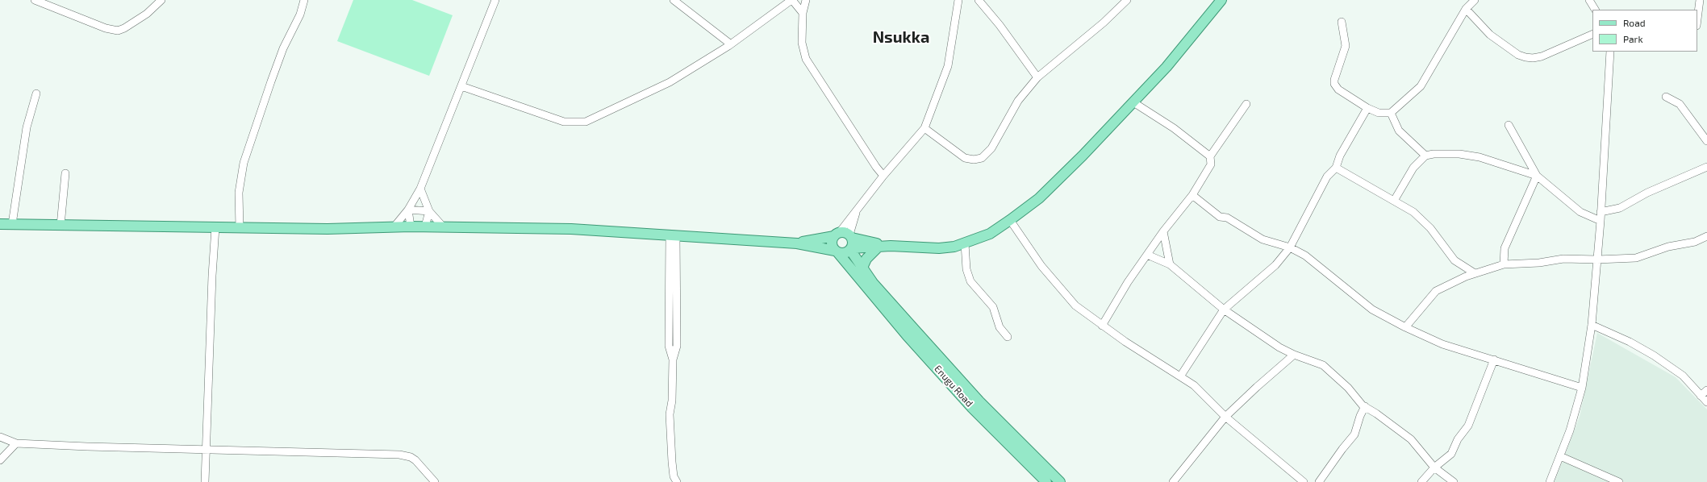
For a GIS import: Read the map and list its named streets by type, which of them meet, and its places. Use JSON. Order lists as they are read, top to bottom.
{
  "streets": {
    "main road": ["Enugu Road"]
  },
  "districts": ["Nsukka"],
  "legend": ["Road", "Park"]
}
